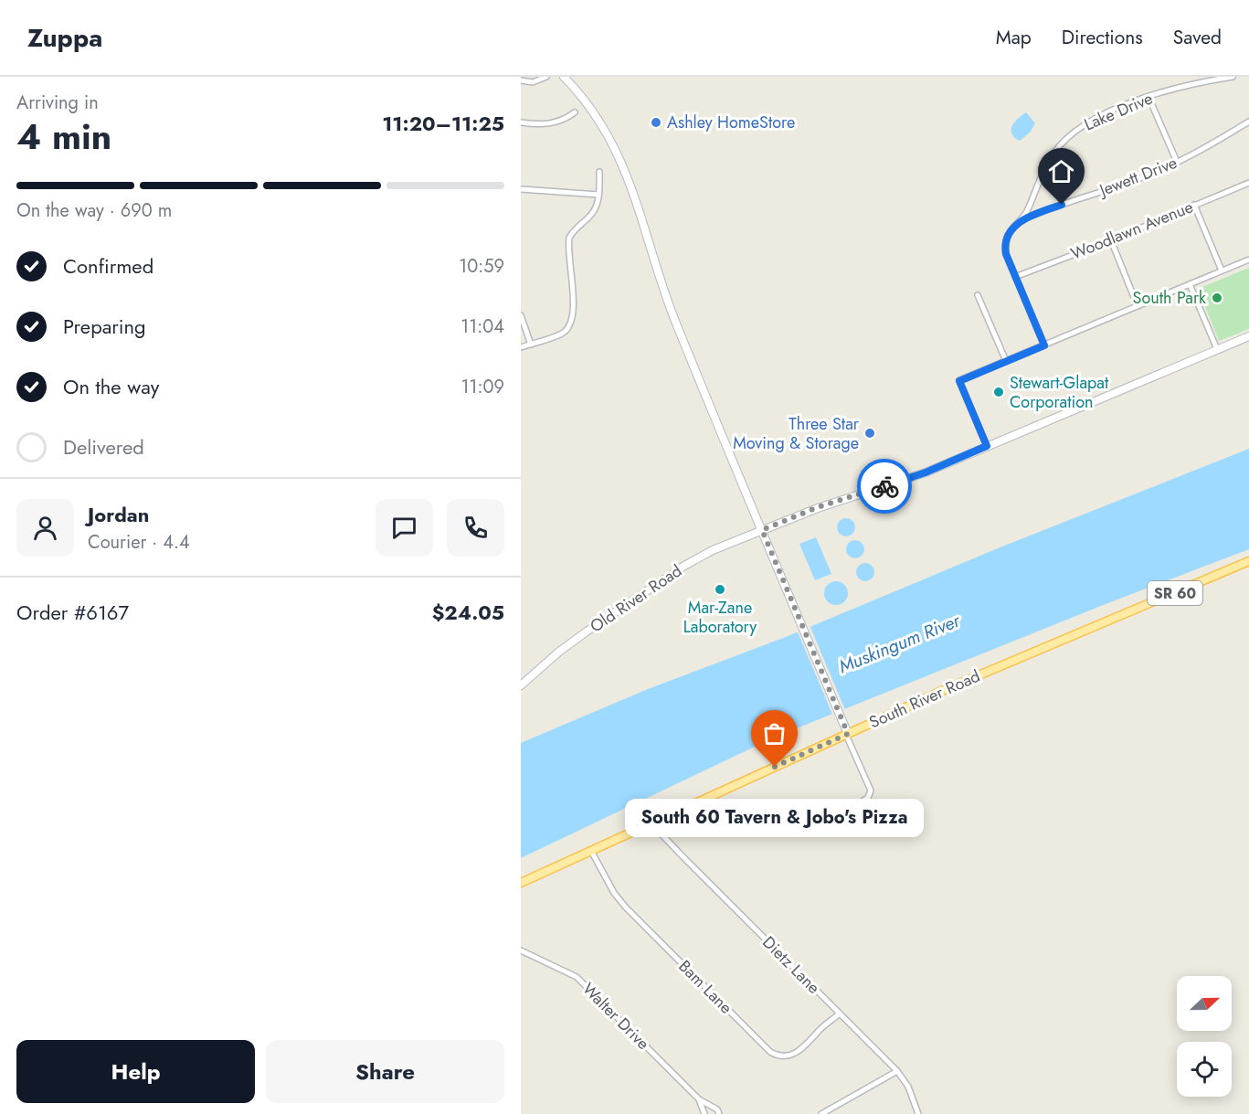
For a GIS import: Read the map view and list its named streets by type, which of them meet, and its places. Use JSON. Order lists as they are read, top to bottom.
{
  "streets": {
    "main road": ["SR 60", "Old River Road", "South River Road"],
    "street": [
      "Lake Drive",
      "Jewett Drive",
      "Woodlawn Avenue",
      "Dietz Lane",
      "Bam Lane",
      "Walter Drive"
    ]
  },
  "crossings": [
    ["Lake Drive", "Jewett Drive"],
    ["Lake Drive", "Woodlawn Avenue"],
    ["South River Road", "Dietz Lane"],
    ["South River Road", "Bam Lane"],
    ["Dietz Lane", "Bam Lane"]
  ],
  "water": ["Muskingum River"],
  "places": [
    "Ashley HomeStore",
    "South Park",
    "Stewart-Glapat Corporation",
    "Three Star Moving & Storage",
    "Mar-Zane Laboratory",
    "South 60 Tavern & Jobo's Pizza"
  ],
  "north": "right",
  "page": {
    "header": "Zuppa",
    "nav": ["Map", "Directions", "Saved"],
    "heading": ["4 min", "Arriving in", "11:20–11:25"],
    "panel": [
      "Jordan",
      "Courier · 4.4",
      "Order #6167",
      "$24.05"
    ],
    "bar": "On the way · 690 m",
    "list": [
      ["Confirmed", "10:59"],
      ["Preparing", "11:04"],
      ["On the way", "11:09"],
      "Delivered"
    ],
    "bubble": "South 60 Tavern & Jobo's Pizza",
    "buttons": ["Help", "Share"]
  }
}
